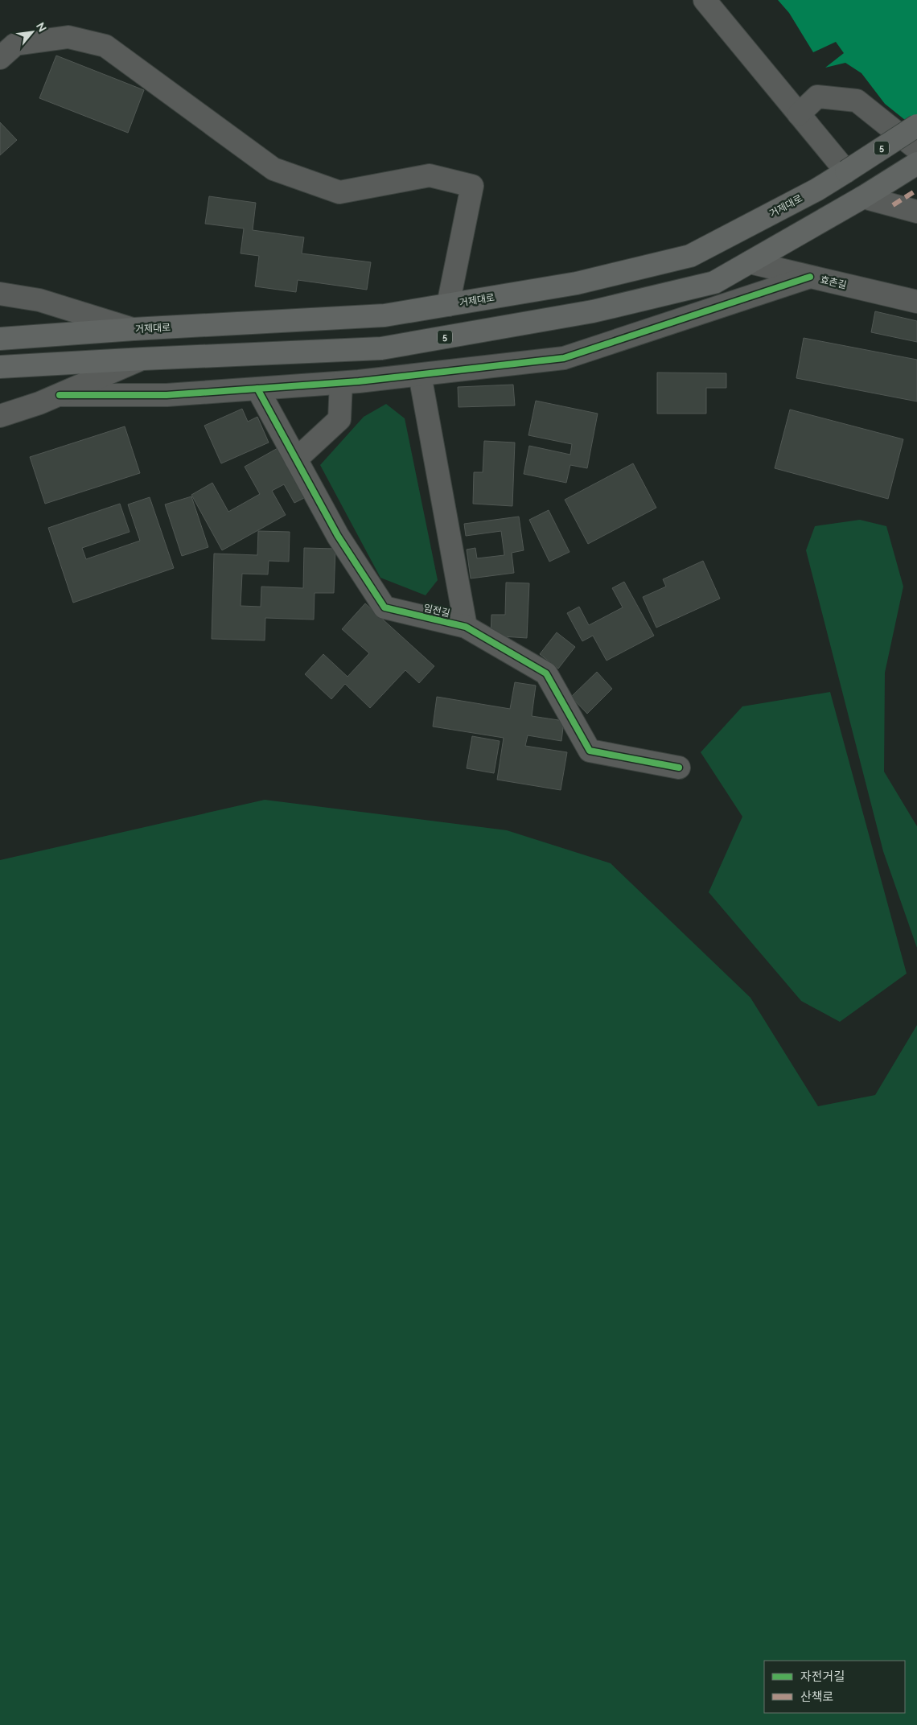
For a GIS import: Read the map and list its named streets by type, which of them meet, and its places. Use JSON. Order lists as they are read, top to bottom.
{
  "streets": {
    "main road": ["5", "거제대로"],
    "street": ["효촌길", "임전길"]
  },
  "crossings": [
    ["5", "효촌길"]
  ],
  "legend": ["자전거길", "산책로"],
  "north": "top right"
}
